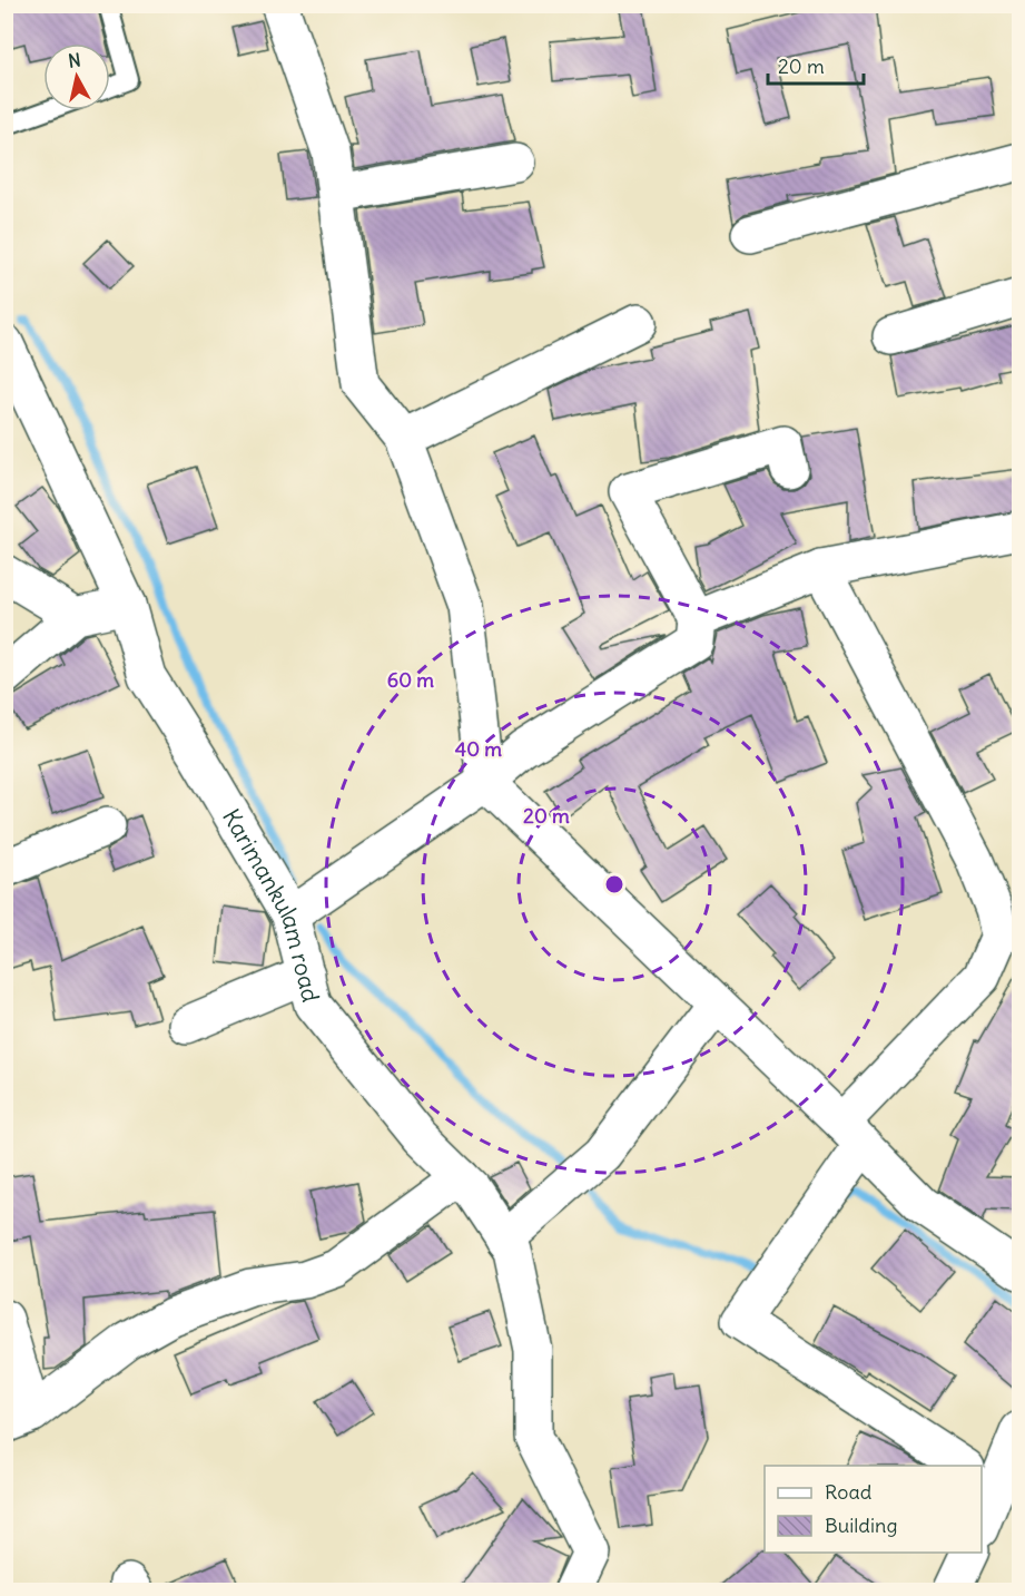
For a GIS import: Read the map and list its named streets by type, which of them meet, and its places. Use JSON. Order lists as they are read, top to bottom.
{
  "streets": {
    "street": ["Karimankulam road"]
  },
  "legend": ["Road", "Building"],
  "scale_bar": "20 m",
  "north": "top",
  "rings": ["60 m", "40 m", "20 m"]
}
